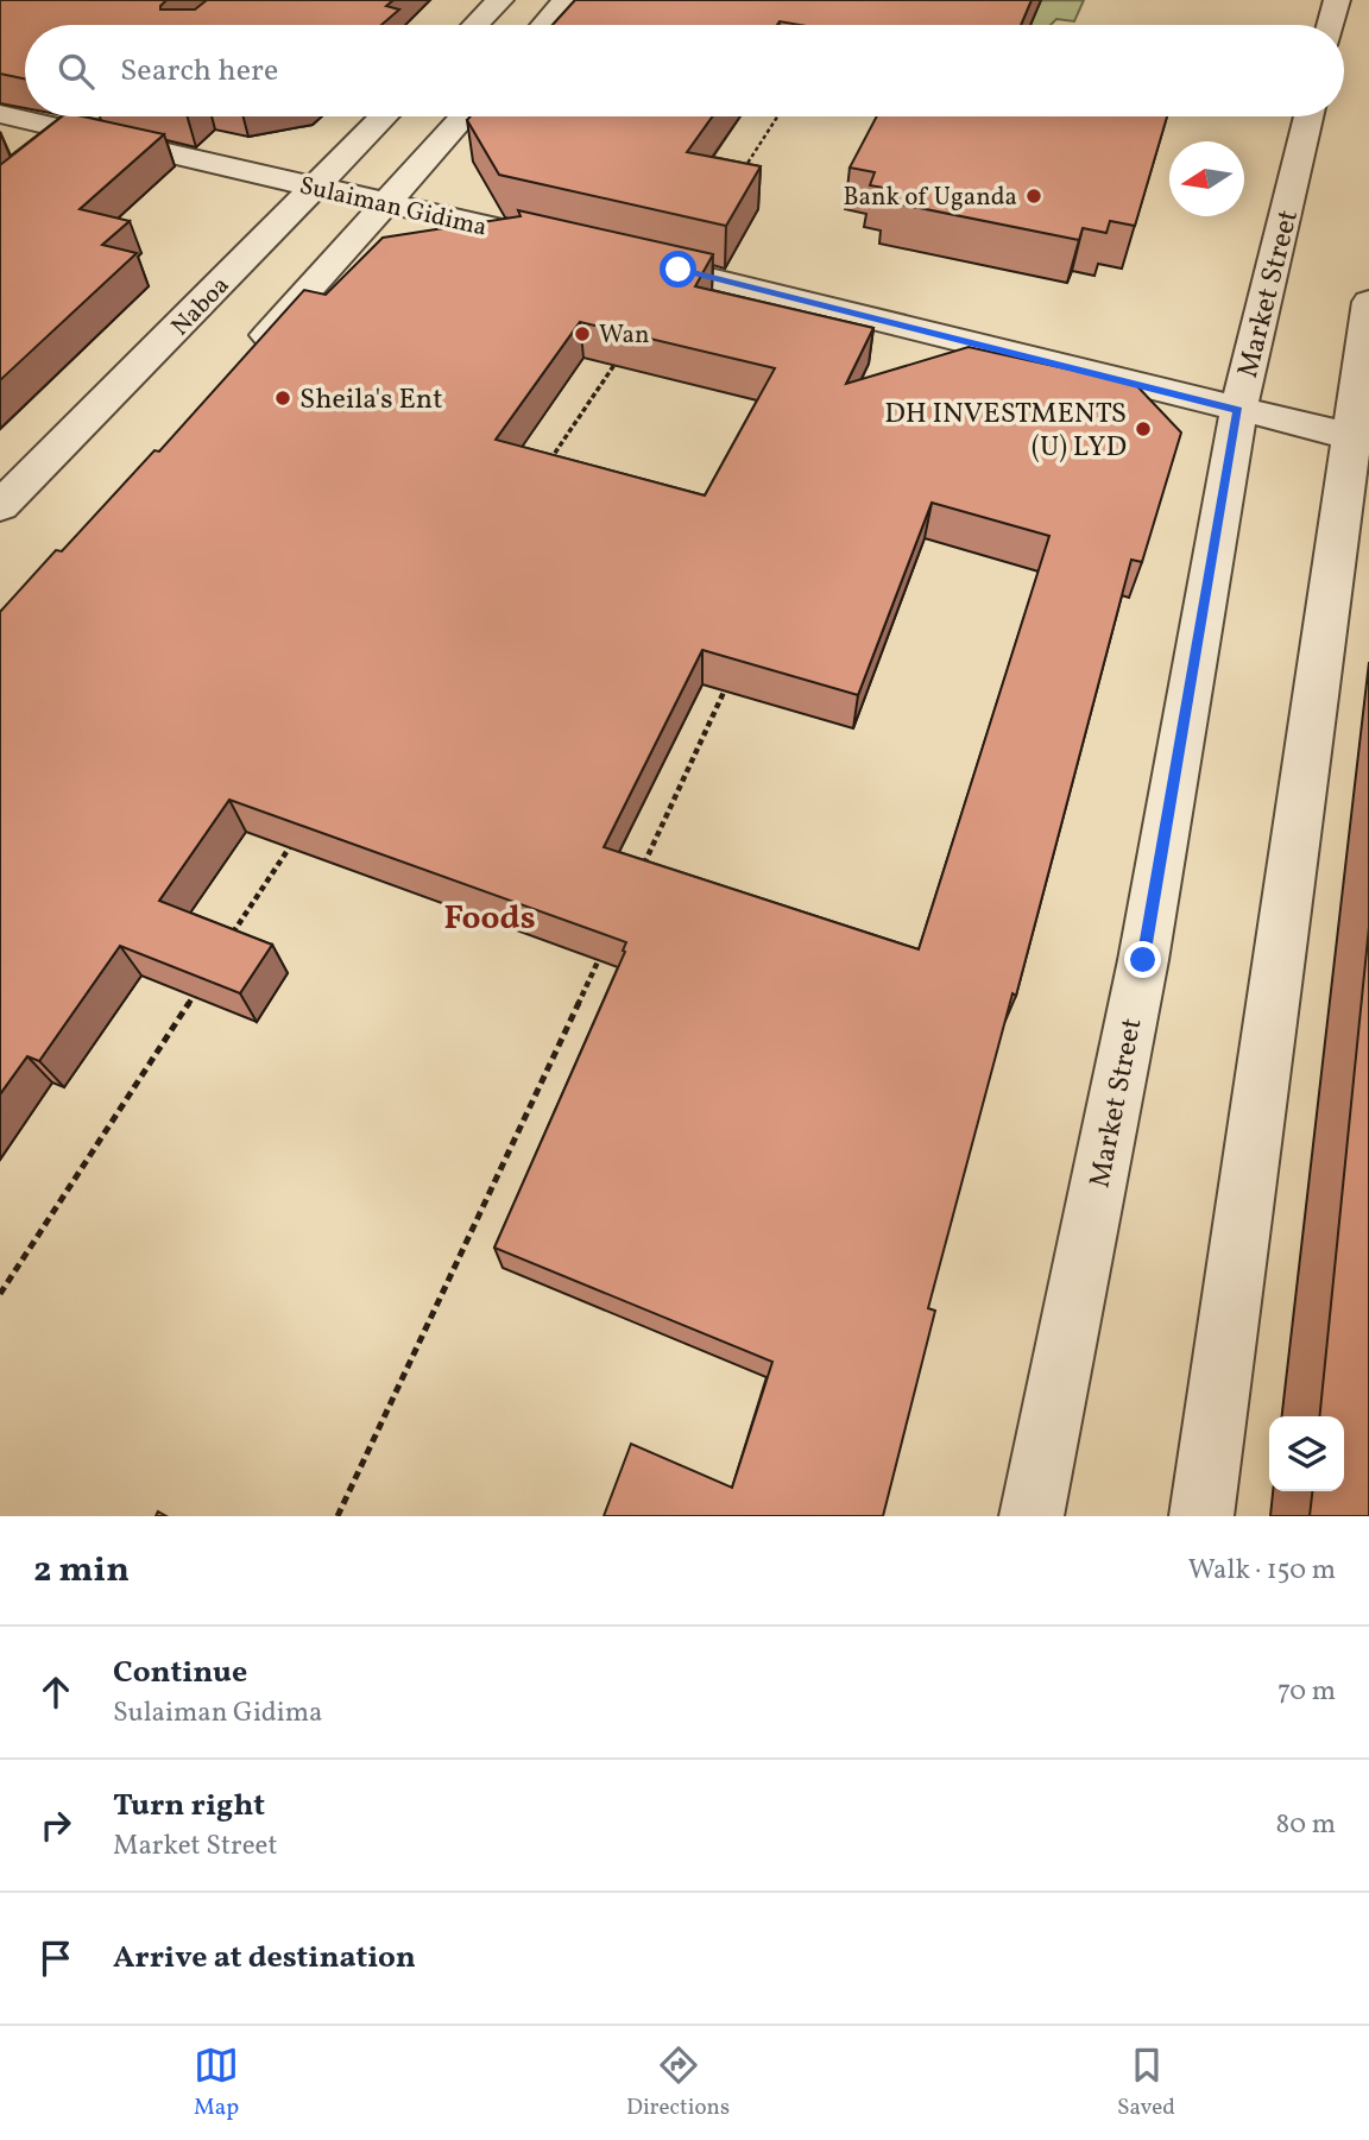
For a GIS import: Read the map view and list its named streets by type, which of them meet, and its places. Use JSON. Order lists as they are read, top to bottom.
{
  "streets": {
    "street": ["Sulaiman Gidima", "Market Street", "Naboa"]
  },
  "crossings": [
    ["Sulaiman Gidima", "Naboa"]
  ],
  "districts": ["Foods"],
  "places": [
    "Bank of Uganda",
    "Wan",
    "Sheila's Ent",
    "DH INVESTMENTS (U) LYD"
  ],
  "north": "left",
  "page": {
    "search": "Search here",
    "heading": ["2 min", "Walk · 150 m"],
    "list": [
      ["Continue", "Sulaiman Gidima", "70 m"],
      ["Turn right", "Market Street", "80 m"],
      "Arrive at destination"
    ],
    "nav": ["Map", "Directions", "Saved"]
  }
}
